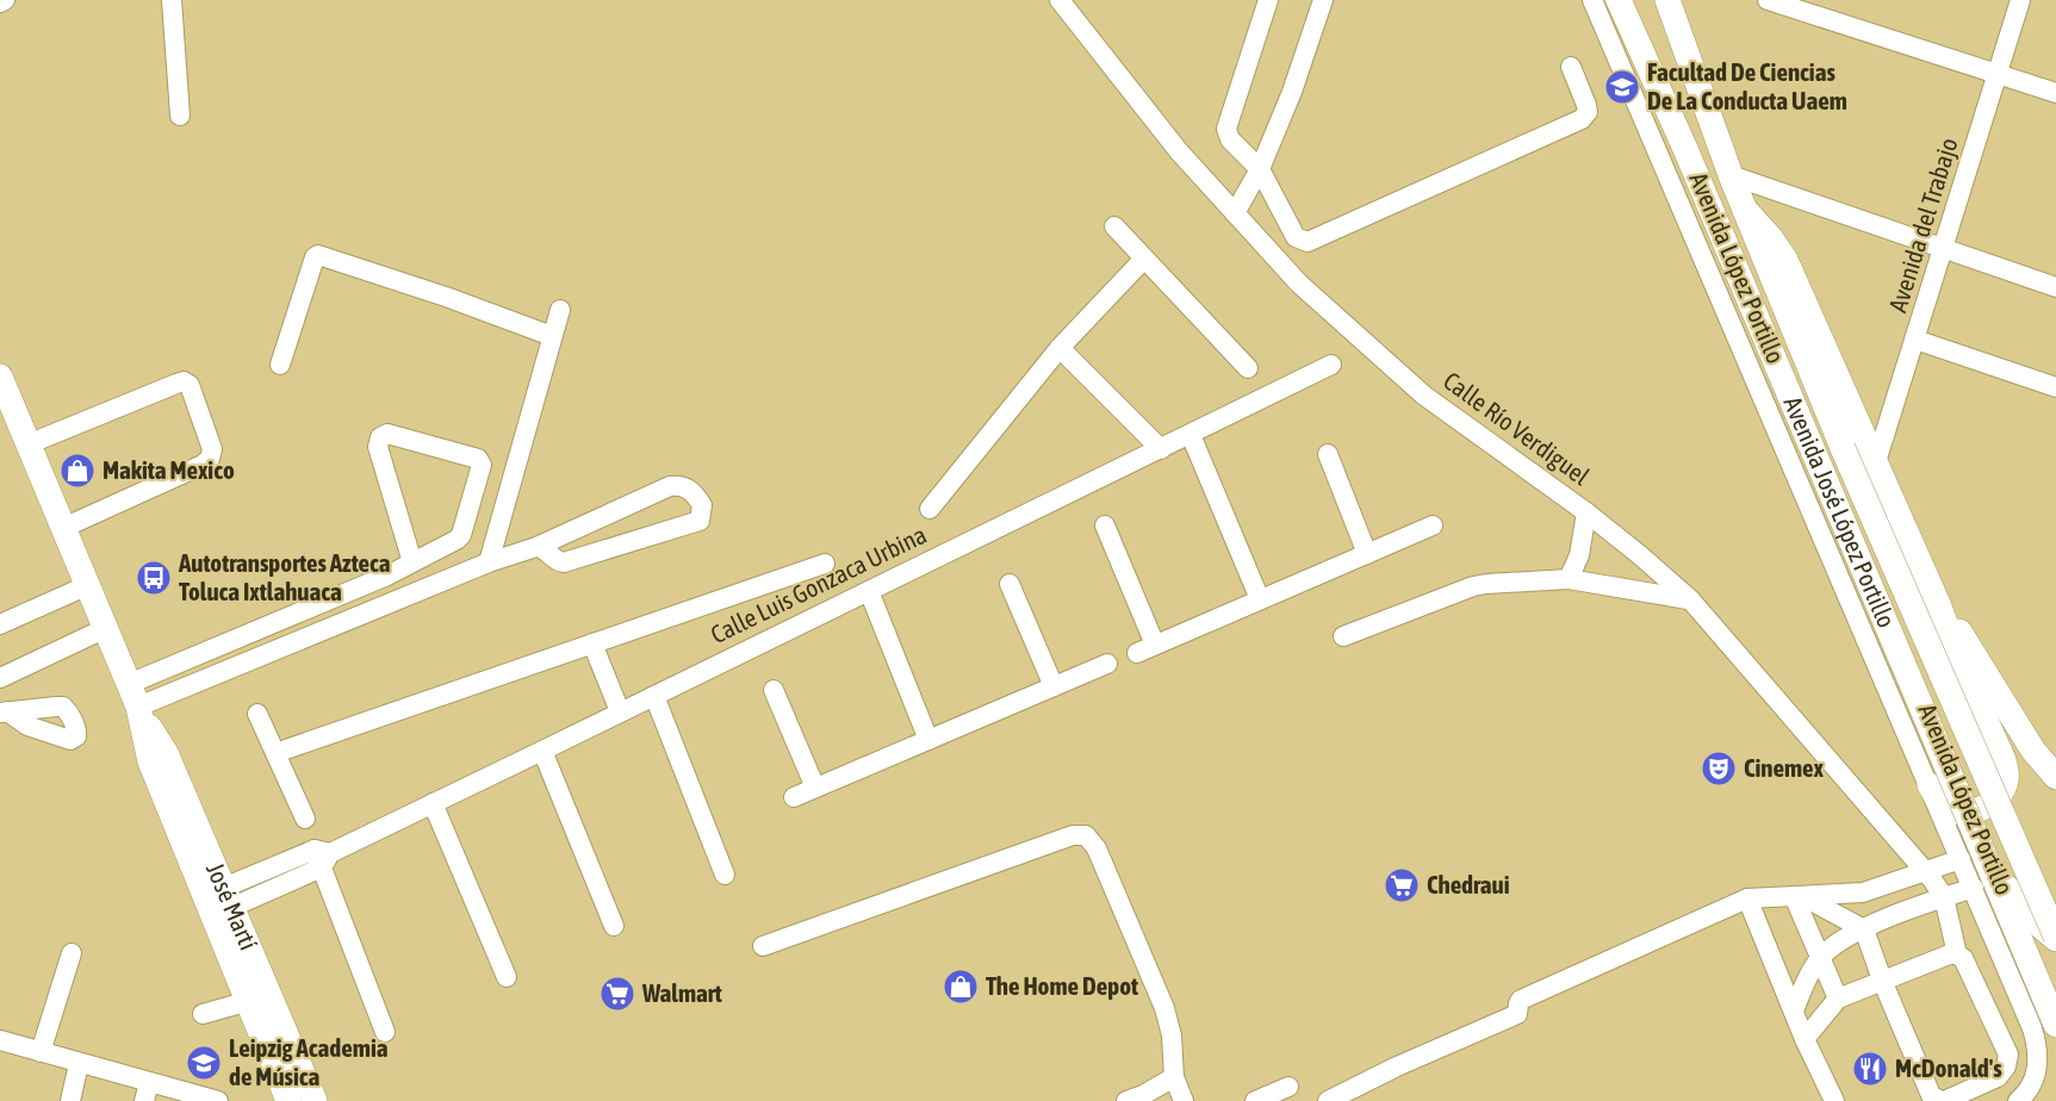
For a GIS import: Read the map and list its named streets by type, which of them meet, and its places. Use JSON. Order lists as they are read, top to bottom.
{
  "streets": {
    "main road": ["Avenida José López Portillo", "José Martí"],
    "street": [
      "Avenida del Trabajo",
      "Avenida López Portillo",
      "Calle Río Verdiguel",
      "Calle Luis Gonzaca Urbina"
    ]
  },
  "crossings": [
    ["Calle Luis Gonzaca Urbina", "José Martí"]
  ],
  "places": {
    "school or university": ["Facultad De Ciencias De La Conducta Uaem", "Leipzig Academia de Música"],
    "shop": ["Makita Mexico", "The Home Depot"],
    "bus stop": ["Autotransportes Azteca Toluca Ixtlahuaca"],
    "theatre": ["Cinemex"],
    "supermarket": ["Chedraui", "Walmart"],
    "restaurant": ["McDonald's"]
  }
}
